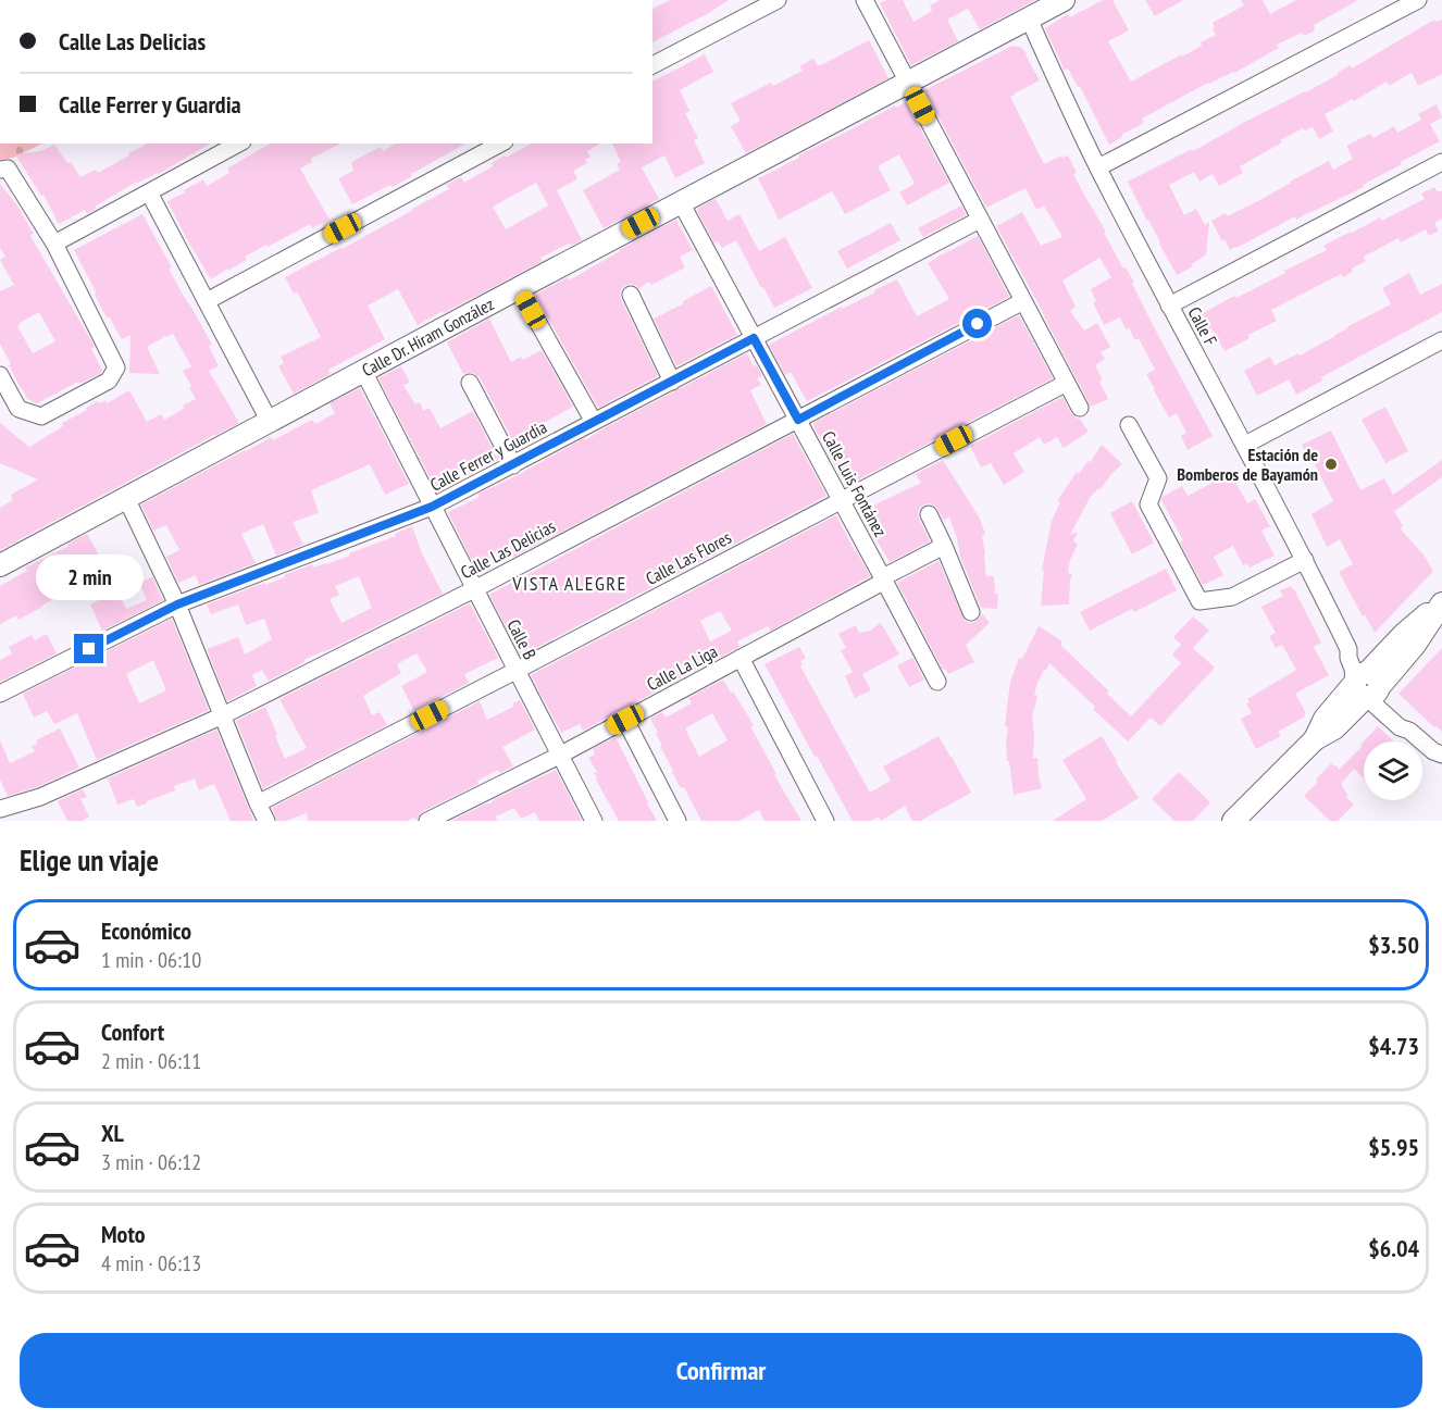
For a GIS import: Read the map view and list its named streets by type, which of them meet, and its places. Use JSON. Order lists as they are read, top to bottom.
{
  "streets": {
    "street": [
      "Calle F",
      "Calle Dr. Hiram González",
      "Calle Ferrer y Guardia",
      "Calle Luis Fontánez",
      "Calle Las Delicias",
      "Calle Las Flores",
      "Calle B",
      "Calle La Liga"
    ]
  },
  "crossings": [
    ["Calle F", "Calle Dr. Hiram González"],
    ["Calle Dr. Hiram González", "Calle Luis Fontánez"],
    ["Calle Dr. Hiram González", "Calle B"],
    ["Calle Ferrer y Guardia", "Calle Luis Fontánez"],
    ["Calle Ferrer y Guardia", "Calle B"],
    ["Calle Luis Fontánez", "Calle Las Delicias"],
    ["Calle Luis Fontánez", "Calle Las Flores"],
    ["Calle Luis Fontánez", "Calle La Liga"],
    ["Calle Las Delicias", "Calle B"],
    ["Calle Las Flores", "Calle B"],
    ["Calle B", "Calle La Liga"]
  ],
  "districts": ["VISTA ALEGRE"],
  "places": ["Estación de Bomberos de Bayamón"],
  "page": {
    "banner": ["Calle Las Delicias", "Calle Ferrer y Guardia"],
    "bubble": "2 min",
    "heading": "Elige un viaje",
    "list": [
      {
        "name": "Económico",
        "note": "1 min · 06:10",
        "value": "$3.50"
      },
      {
        "name": "Confort",
        "note": "2 min · 06:11",
        "value": "$4.73"
      },
      {
        "name": "XL",
        "note": "3 min · 06:12",
        "value": "$5.95"
      },
      {
        "name": "Moto",
        "note": "4 min · 06:13",
        "value": "$6.04"
      }
    ],
    "buttons": "Confirmar"
  }
}
